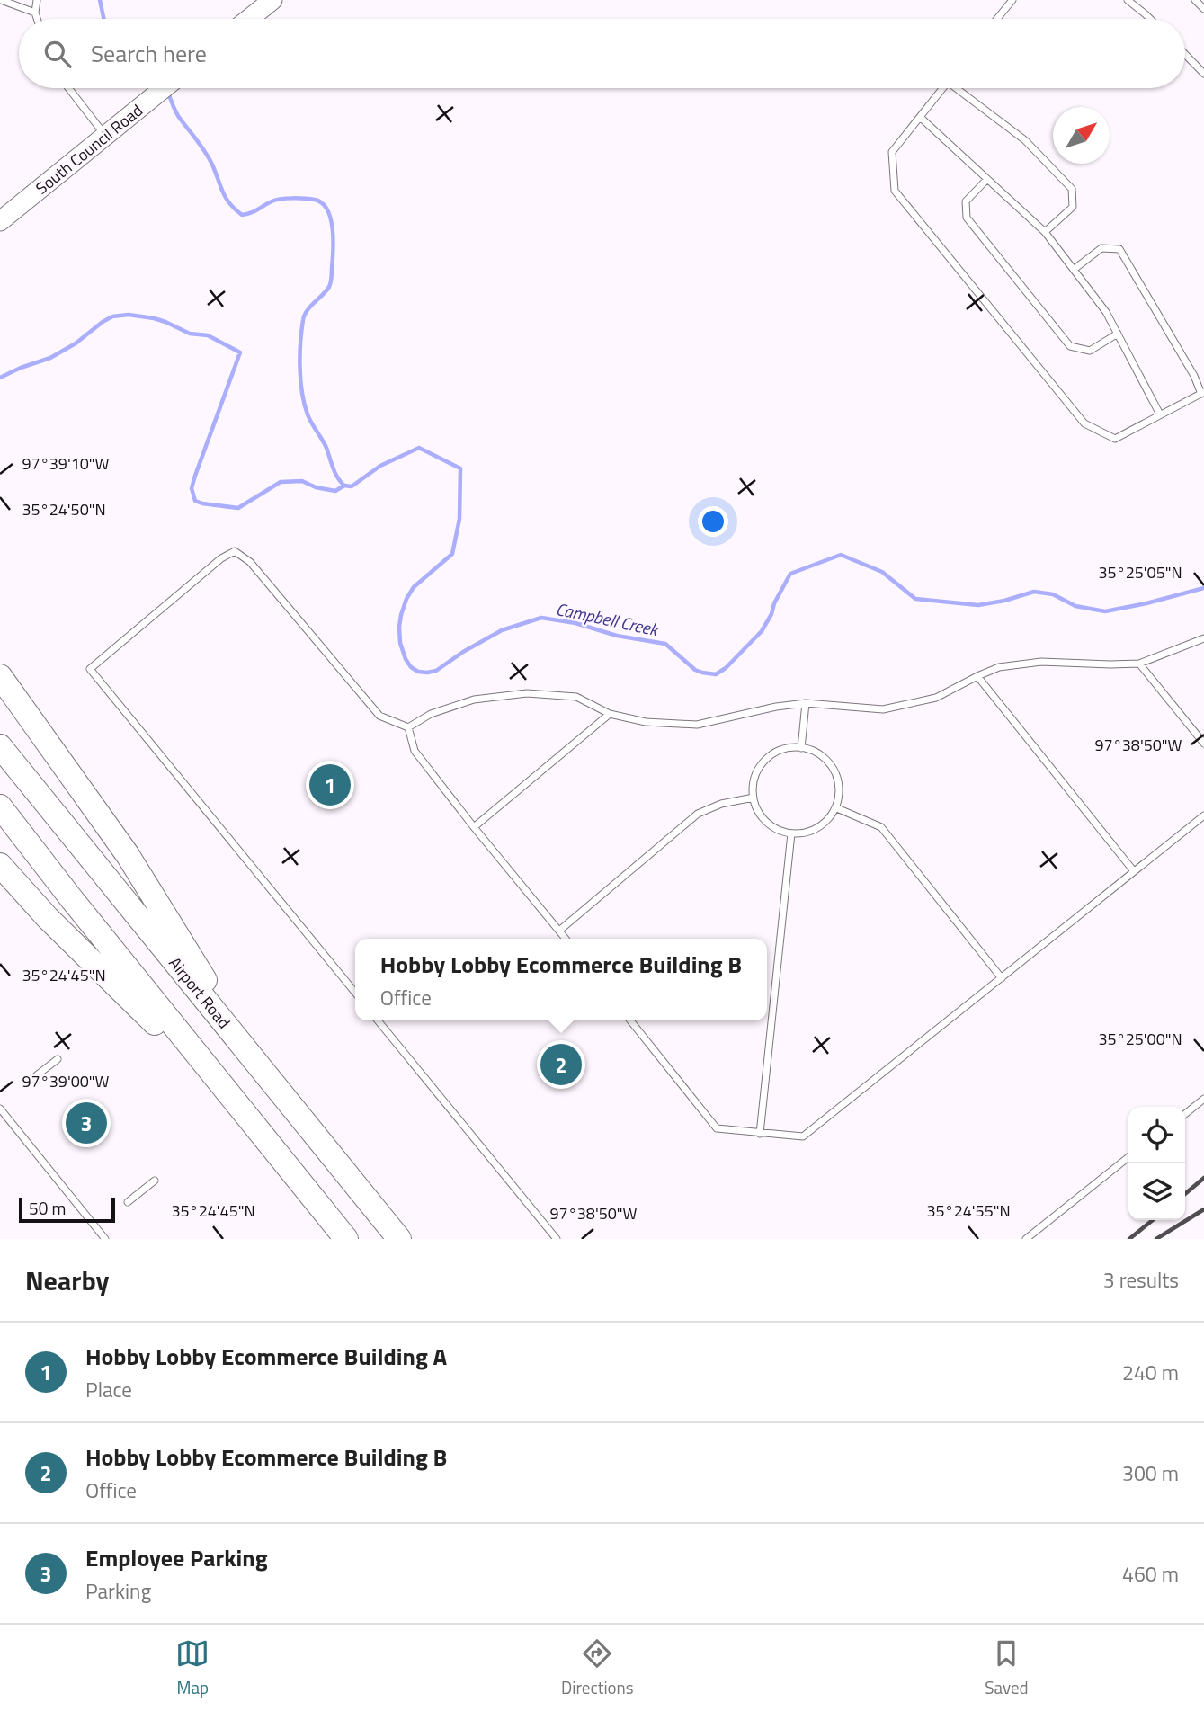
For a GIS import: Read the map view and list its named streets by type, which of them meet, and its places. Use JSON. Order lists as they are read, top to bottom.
{
  "streets": {
    "highway": ["Airport Road"],
    "main road": ["South Council Road"]
  },
  "water": ["Campbell Creek"],
  "scale_bar": "50 m",
  "north": "top right",
  "page": {
    "search": "Search here",
    "pins": ["1", "2", "3"],
    "popup": ["Hobby Lobby Ecommerce Building B", "Office"],
    "scale": "50 m",
    "heading": ["Nearby", "3 results"],
    "list": [
      {
        "mark": "1",
        "name": "Hobby Lobby Ecommerce Building A",
        "note": "Place",
        "value": "240 m"
      },
      {
        "mark": "2",
        "name": "Hobby Lobby Ecommerce Building B",
        "note": "Office",
        "value": "300 m"
      },
      {
        "mark": "3",
        "name": "Employee Parking",
        "note": "Parking",
        "value": "460 m"
      }
    ],
    "nav": ["Map", "Directions", "Saved"]
  },
  "coordinates": [
    "97°39'10\"W",
    "35°24'50\"N",
    "35°25'05\"N",
    "97°38'50\"W",
    "35°24'45\"N",
    "35°25'00\"N",
    "97°39'00\"W",
    "35°24'55\"N"
  ]
}
